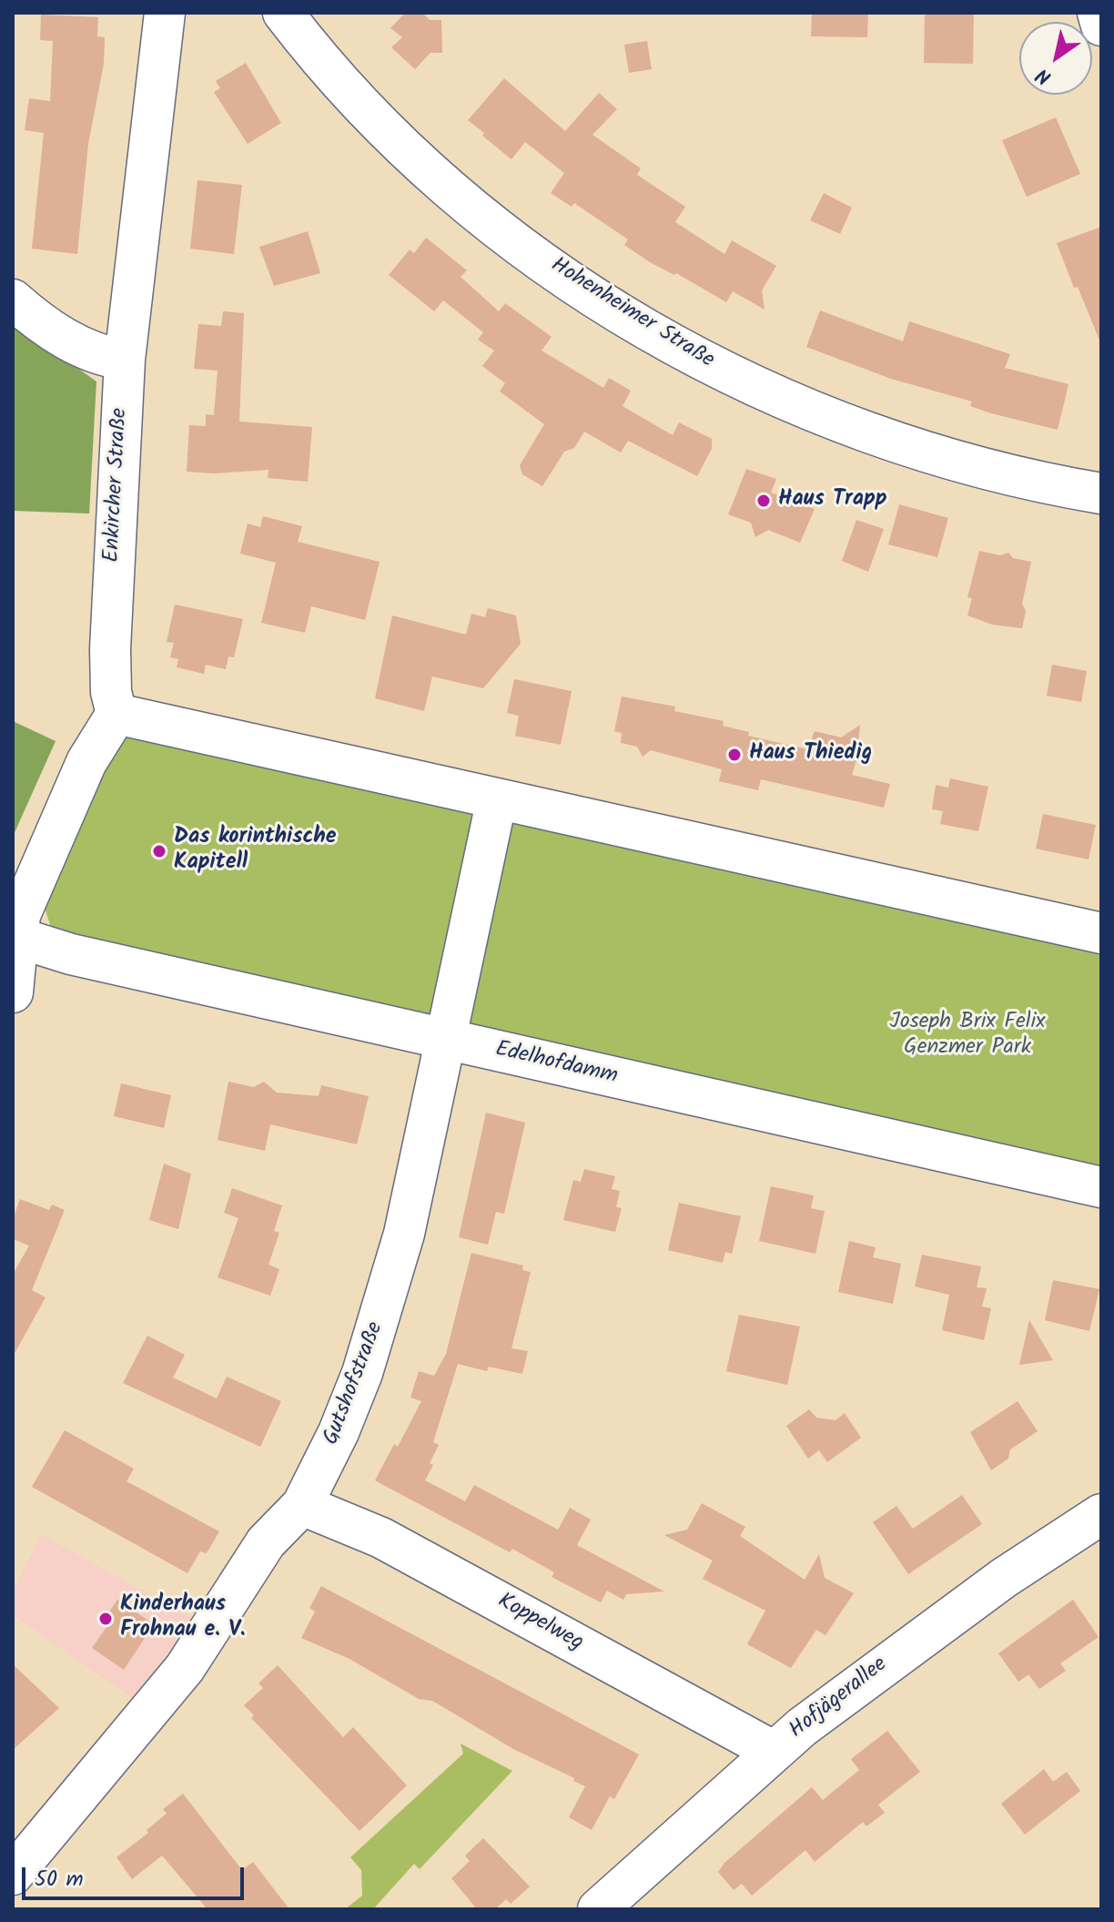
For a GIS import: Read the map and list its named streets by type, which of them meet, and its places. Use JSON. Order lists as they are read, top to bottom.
{
  "streets": {
    "street": [
      "Hohenheimer Straße",
      "Enkircher Straße",
      "Edelhofdamm",
      "Gutshofstraße",
      "Koppelweg",
      "Hofjägerallee"
    ]
  },
  "crossings": [
    ["Edelhofdamm", "Gutshofstraße"],
    ["Gutshofstraße", "Koppelweg"],
    ["Koppelweg", "Hofjägerallee"]
  ],
  "parks": ["Joseph Brix Felix Genzmer Park"],
  "places": [
    "Haus Trapp",
    "Haus Thiedig",
    "Das korinthische Kapitell",
    "Kinderhaus Frohnau e. V."
  ],
  "scale_bar": "50 m",
  "north": "bottom left"
}
